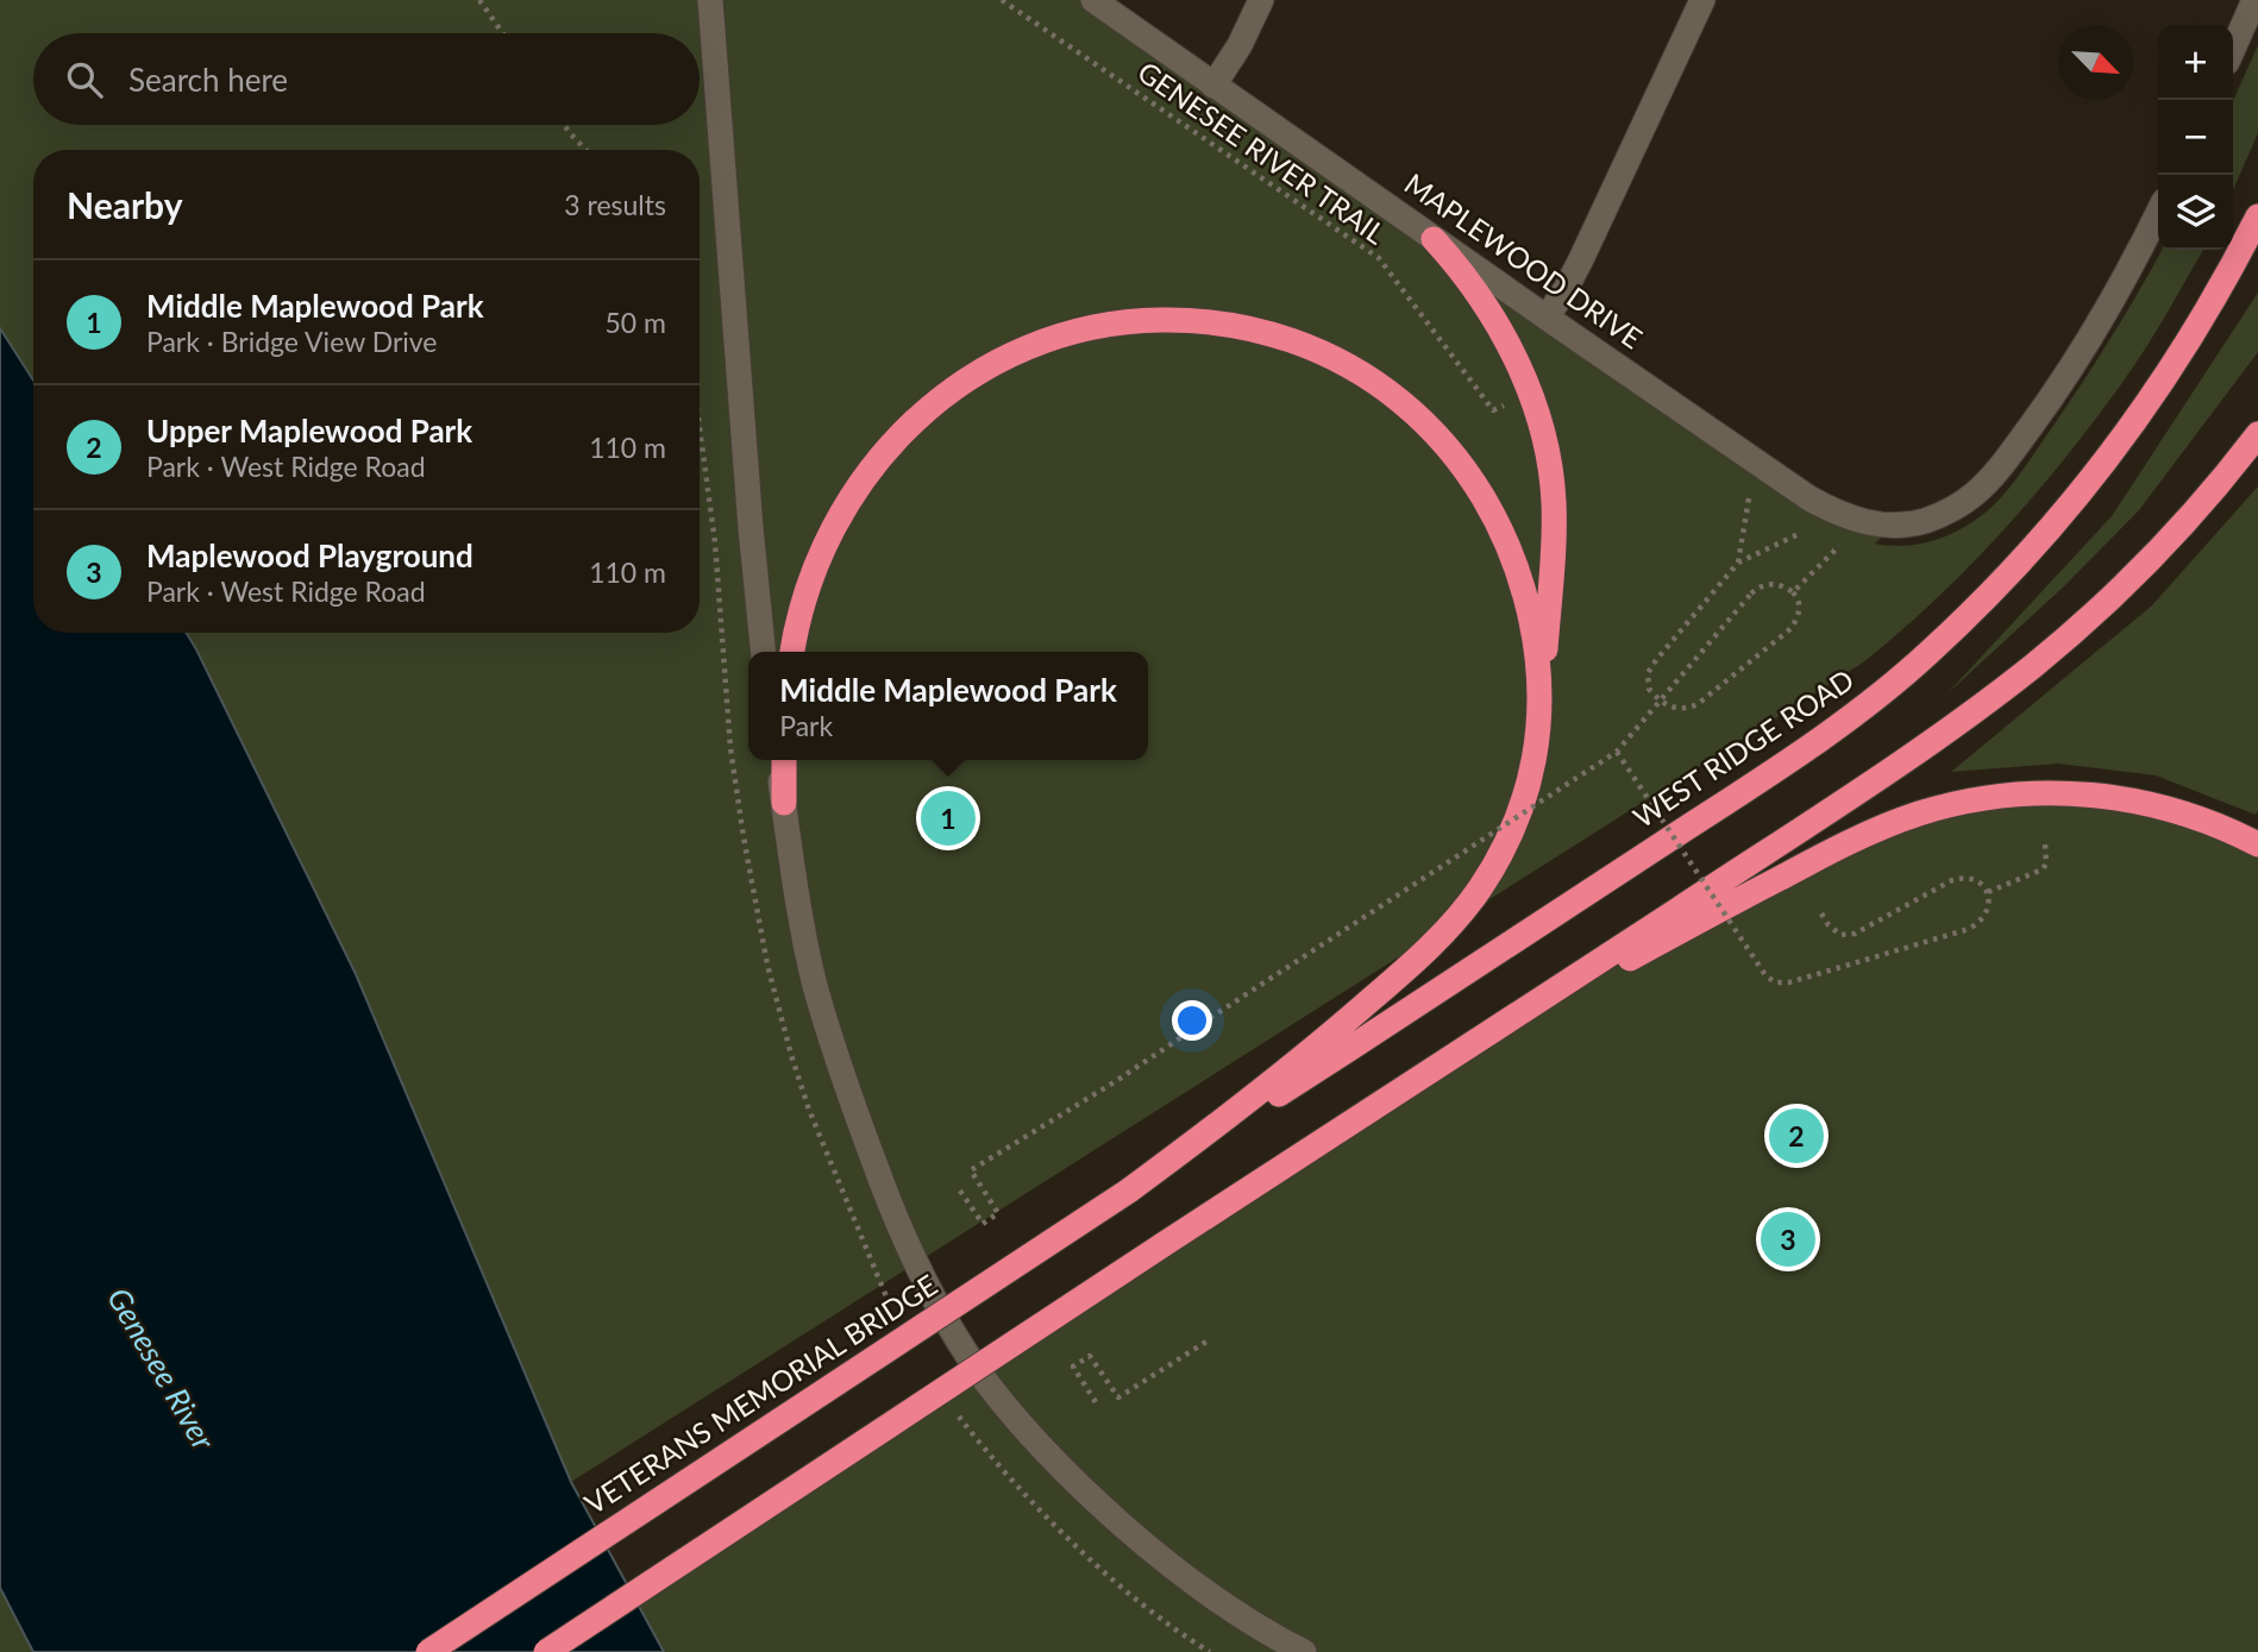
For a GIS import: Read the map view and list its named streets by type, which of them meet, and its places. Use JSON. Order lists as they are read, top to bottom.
{
  "streets": {
    "highway": ["WEST RIDGE ROAD", "VETERANS MEMORIAL BRIDGE"],
    "street": ["MAPLEWOOD DRIVE"],
    "path": ["GENESEE RIVER TRAIL"]
  },
  "crossings": [
    ["WEST RIDGE ROAD", "VETERANS MEMORIAL BRIDGE"]
  ],
  "water": ["Genesee River"],
  "north": "bottom right",
  "page": {
    "map_buttons": ["+", "−"],
    "search": "Search here",
    "heading": ["Nearby", "3 results"],
    "list": [
      {
        "mark": "1",
        "name": "Middle Maplewood Park",
        "note": "Park · Bridge View Drive",
        "value": "50 m"
      },
      {
        "mark": "2",
        "name": "Upper Maplewood Park",
        "note": "Park · West Ridge Road",
        "value": "110 m"
      },
      {
        "mark": "3",
        "name": "Maplewood Playground",
        "note": "Park · West Ridge Road",
        "value": "110 m"
      }
    ],
    "popup": ["Middle Maplewood Park", "Park"],
    "pins": ["1", "2", "3"]
  }
}
